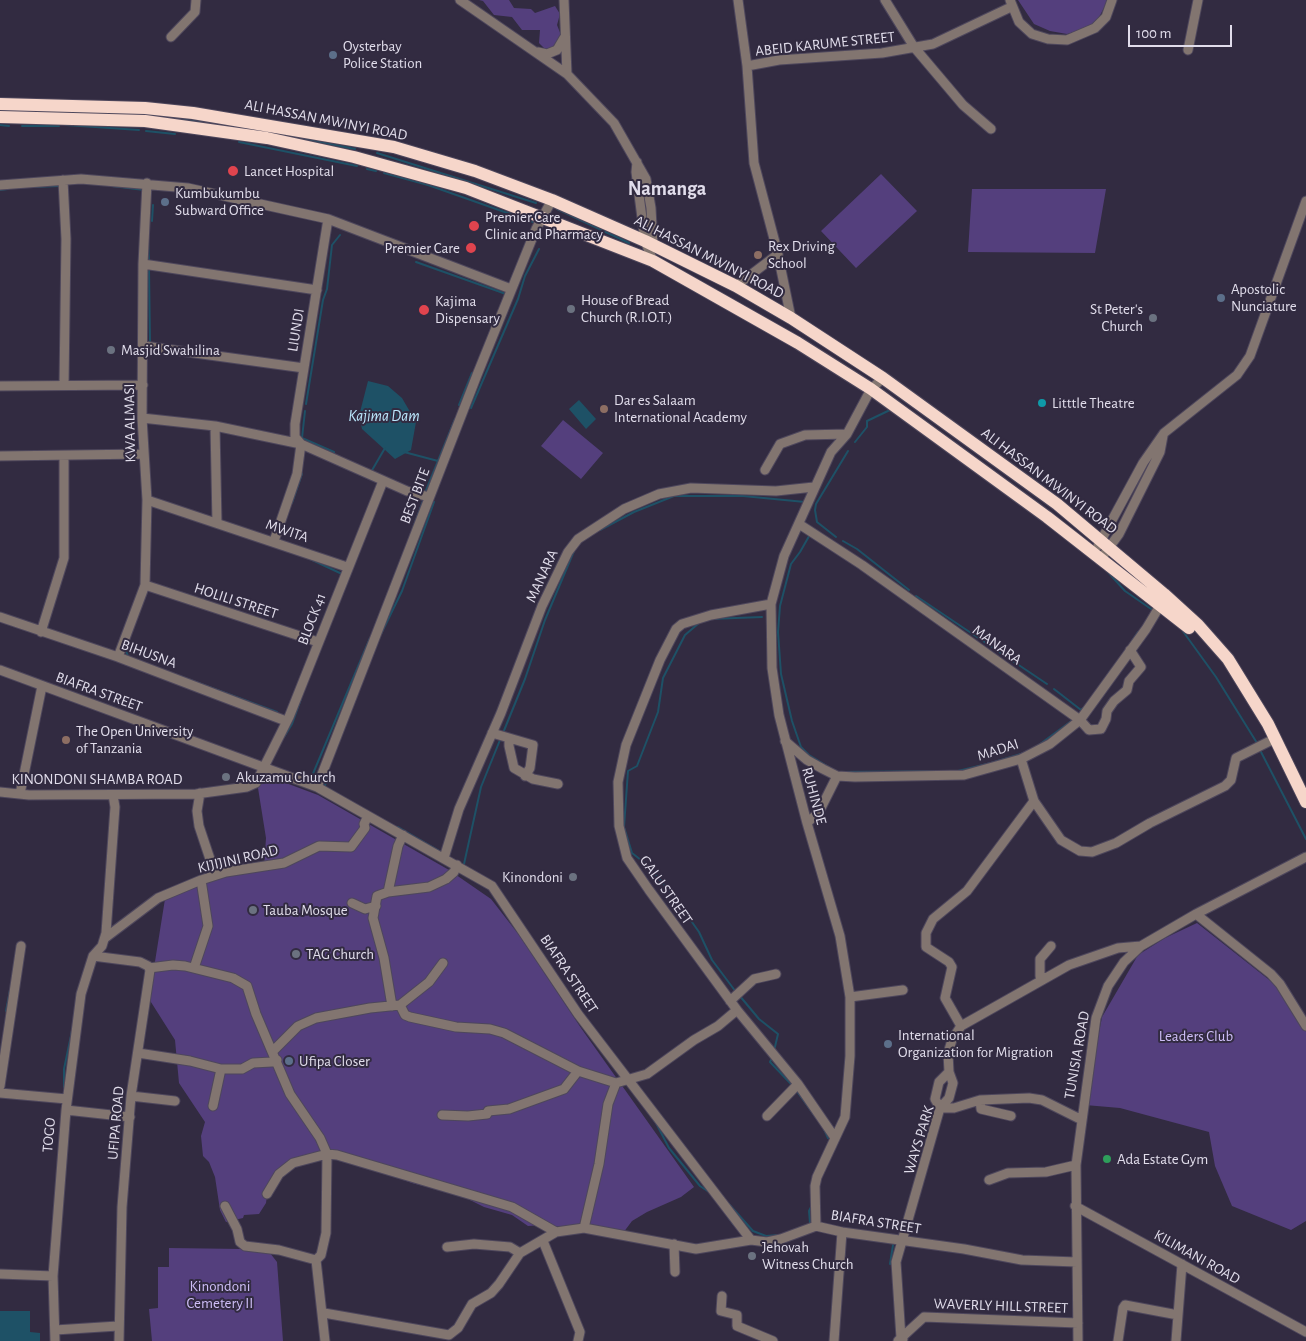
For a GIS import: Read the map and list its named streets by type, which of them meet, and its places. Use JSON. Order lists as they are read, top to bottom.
{
  "streets": {
    "highway": ["ALI HASSAN MWINYI ROAD"],
    "street": [
      "ABEID KARUME STREET",
      "LIUNDI",
      "KWA ALMASI",
      "BEST BITE",
      "MWITA",
      "MANARA",
      "HOLILI STREET",
      "BLOCK 41",
      "BIHUSNA",
      "BIAFRA STREET",
      "MADAI",
      "KINONDONI SHAMBA ROAD",
      "RUHINDE",
      "KIJIJINI ROAD",
      "GALU STREET",
      "TUNISIA ROAD",
      "UFIPA ROAD",
      "TOGO",
      "WAYS PARK",
      "KILIMANI ROAD",
      "WAVERLY HILL STREET"
    ]
  },
  "crossings": [
    ["ALI HASSAN MWINYI ROAD", "BEST BITE"],
    ["ALI HASSAN MWINYI ROAD", "MADAI"],
    ["ALI HASSAN MWINYI ROAD", "RUHINDE"],
    ["KWA ALMASI", "MWITA"],
    ["KWA ALMASI", "HOLILI STREET"],
    ["KWA ALMASI", "BIHUSNA"],
    ["BEST BITE", "BIAFRA STREET"],
    ["MWITA", "BLOCK 41"],
    ["MANARA", "BIAFRA STREET"],
    ["MANARA", "MADAI"],
    ["MANARA", "RUHINDE"],
    ["HOLILI STREET", "BLOCK 41"],
    ["BLOCK 41", "BIHUSNA"],
    ["BLOCK 41", "BIAFRA STREET"],
    ["BLOCK 41", "KINONDONI SHAMBA ROAD"],
    ["BIAFRA STREET", "RUHINDE"],
    ["BIAFRA STREET", "KIJIJINI ROAD"],
    ["BIAFRA STREET", "TUNISIA ROAD"],
    ["BIAFRA STREET", "WAYS PARK"],
    ["MADAI", "RUHINDE"],
    ["KINONDONI SHAMBA ROAD", "KIJIJINI ROAD"],
    ["RUHINDE", "GALU STREET"],
    ["KIJIJINI ROAD", "TOGO"],
    ["TUNISIA ROAD", "KILIMANI ROAD"],
    ["TUNISIA ROAD", "WAVERLY HILL STREET"],
    ["WAYS PARK", "WAVERLY HILL STREET"]
  ],
  "districts": ["Namanga"],
  "water": ["Kajima Dam"],
  "parks": ["Leaders Club", "Kinondoni Cemetery II"],
  "places": [
    "Oysterbay Police Station",
    "Lancet Hospital",
    "Kumbukumbu Subward Office",
    "Premier Care Clinic and Pharmacy",
    "Premier Care",
    "Rex Driving School",
    "Apostolic Nunciature",
    "House of Bread Church (R.I.O.T.)",
    "Kajima Dispensary",
    "St Peter's Church",
    "Masjid Swahilina",
    "Litttle Theatre",
    "Dar es Salaam International Academy",
    "The Open University of Tanzania",
    "Akuzamu Church",
    "Kinondoni",
    "Tauba Mosque",
    "TAG Church",
    "International Organization for Migration",
    "Ufipa Closer",
    "Ada Estate Gym",
    "Jehovah Witness Church"
  ],
  "scale_bar": "100 m"
}
